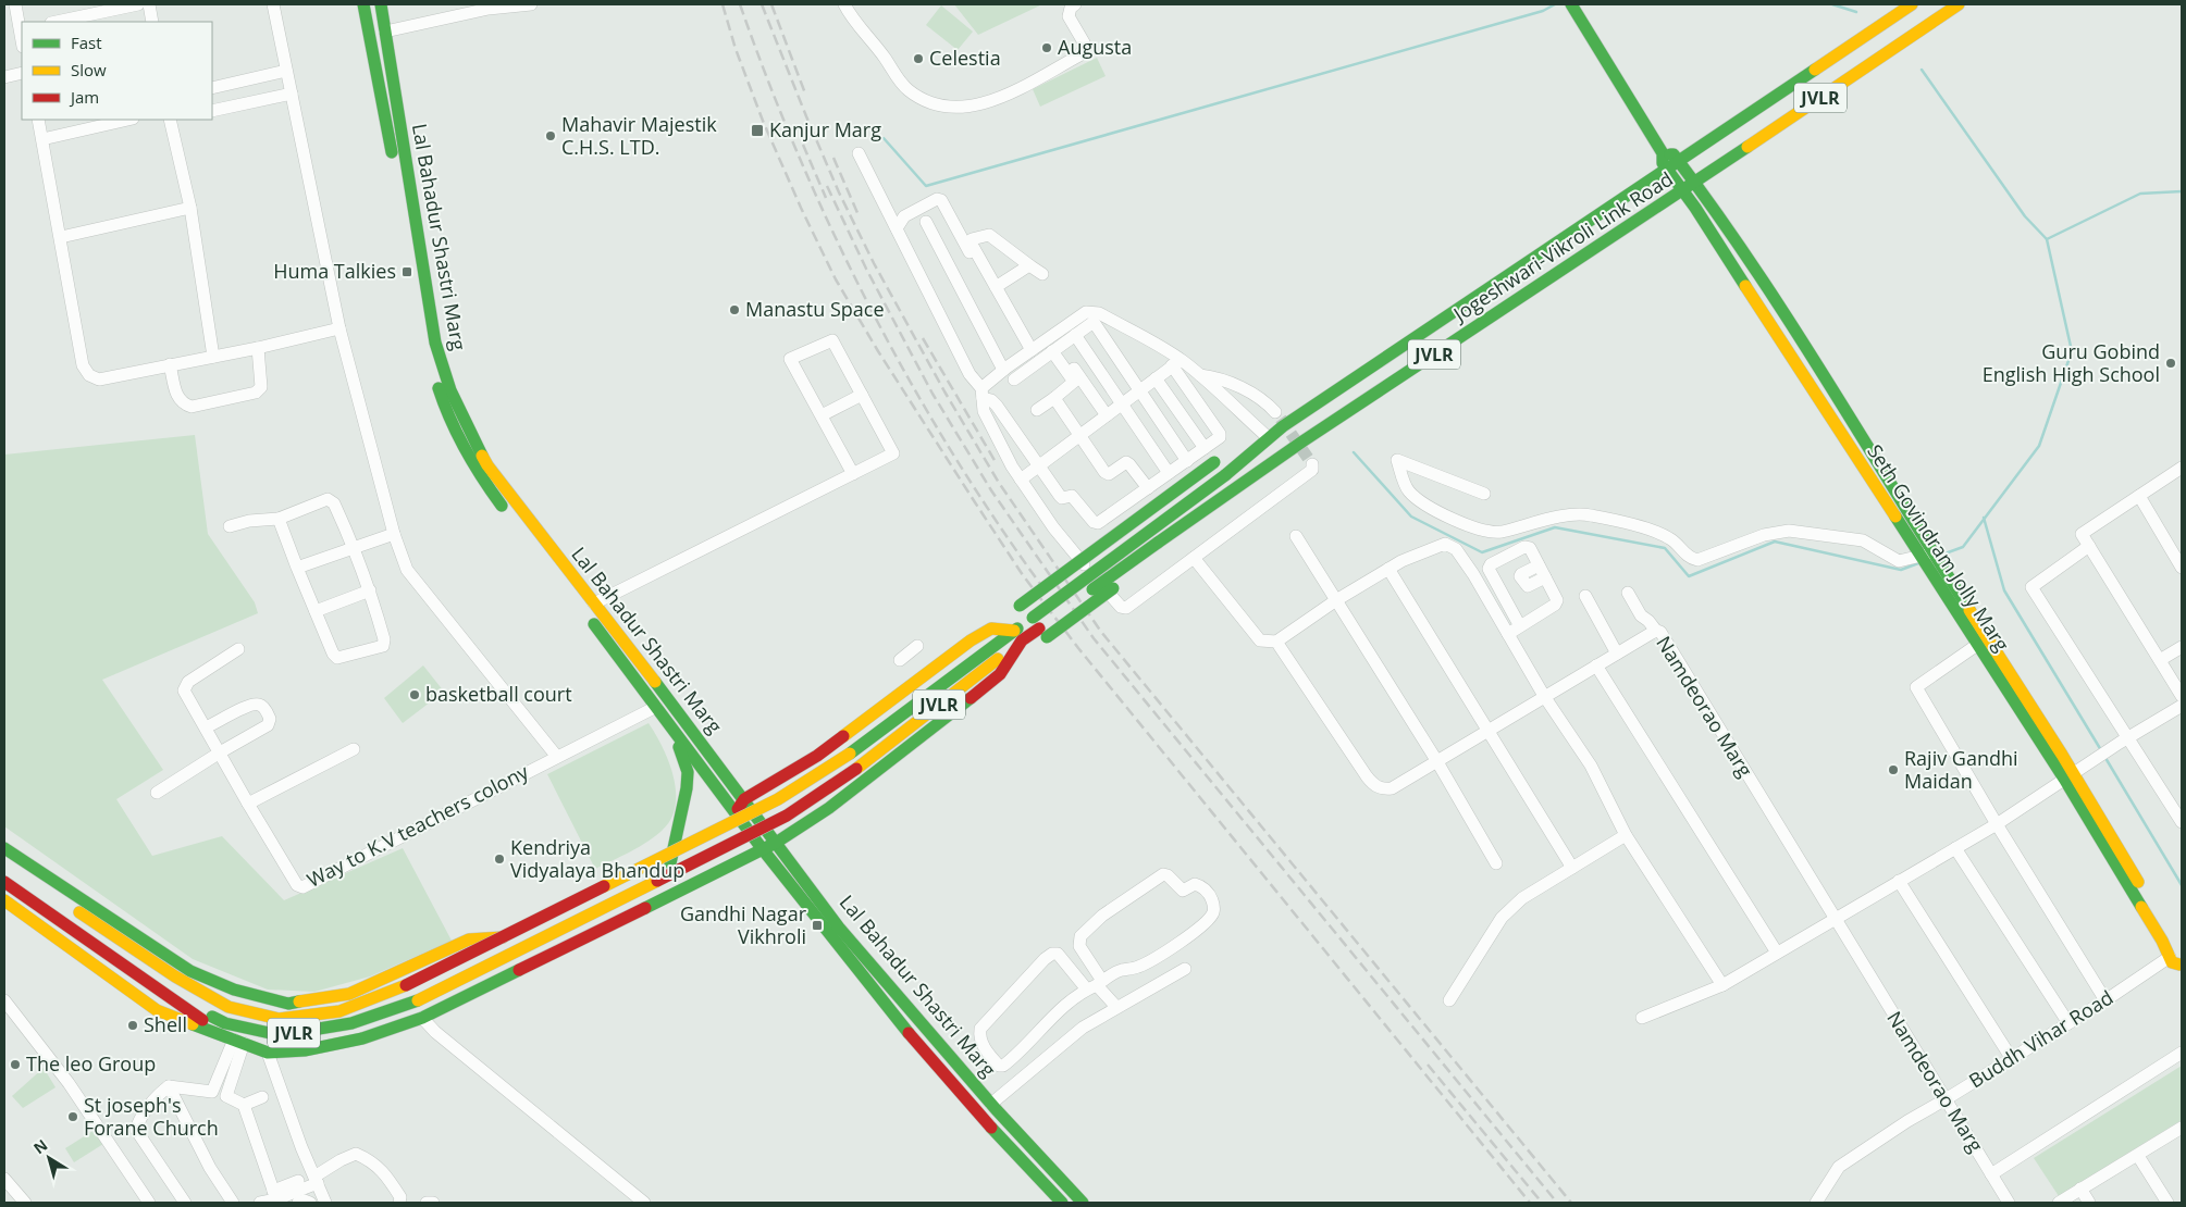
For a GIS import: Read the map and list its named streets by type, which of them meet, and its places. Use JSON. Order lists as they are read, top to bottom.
{
  "streets": {
    "main road": [
      "JVLR",
      "Lal Bahadur Shastri Marg",
      "Jogeshwari-Vikroli Link Road",
      "Seth Govindram Jolly Marg"
    ],
    "street": ["Namdeorao Marg", "Way to K.V teachers colony", "Buddh Vihar Road"]
  },
  "crossings": [
    ["JVLR", "Jogeshwari-Vikroli Link Road"],
    ["Lal Bahadur Shastri Marg", "Way to K.V teachers colony"],
    ["Jogeshwari-Vikroli Link Road", "Seth Govindram Jolly Marg"],
    ["Seth Govindram Jolly Marg", "Buddh Vihar Road"],
    ["Namdeorao Marg", "Buddh Vihar Road"]
  ],
  "places": {
    "other": [
      "Augusta",
      "Celestia",
      "Mahavir Majestik C.H.S. LTD.",
      "Manastu Space",
      "Guru Gobind English High School",
      "basketball court",
      "Rajiv Gandhi Maidan",
      "Kendriya Vidyalaya Bhandup",
      "Shell",
      "The leo Group",
      "St joseph's Forane Church"
    ],
    "transit": ["Kanjur Marg", "Huma Talkies", "Gandhi Nagar Vikhroli"]
  },
  "legend": ["Fast", "Slow", "Jam"],
  "north": "top left"
}
